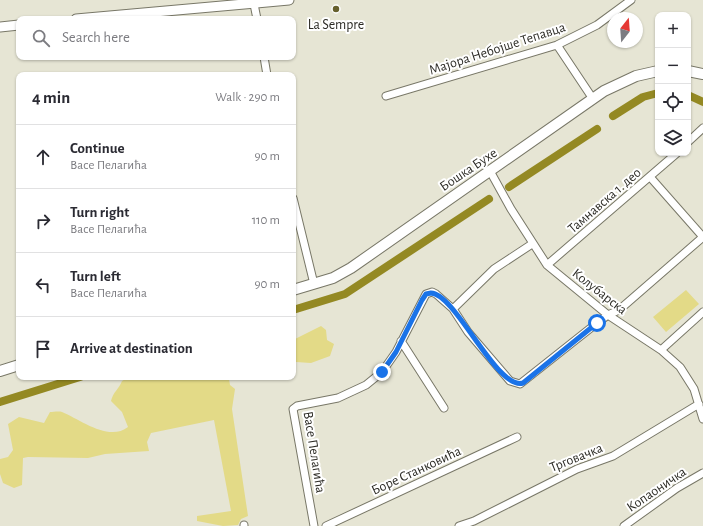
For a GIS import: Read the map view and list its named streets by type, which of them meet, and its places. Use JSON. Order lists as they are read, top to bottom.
{
  "streets": {
    "main road": ["Бошка Бухе"],
    "street": [
      "Мајора Небојше Тепавца",
      "Тамнавска 1. део",
      "Колубарска",
      "Васе Пелагића",
      "Трговачка",
      "Боре Станковића",
      "Копаоничка"
    ]
  },
  "crossings": [
    ["Бошка Бухе", "Колубарска"],
    ["Тамнавска 1. део", "Колубарска"],
    ["Колубарска", "Васе Пелагића"],
    ["Колубарска", "Трговачка"]
  ],
  "places": ["La Sempre"],
  "north": "top",
  "page": {
    "map_buttons": ["+", "−"],
    "search": "Search here",
    "heading": ["4 min", "Walk · 290 m"],
    "list": [
      ["Continue", "Васе Пелагића", "90 m"],
      ["Turn right", "Васе Пелагића", "110 m"],
      ["Turn left", "Васе Пелагића", "90 m"],
      "Arrive at destination"
    ]
  }
}
